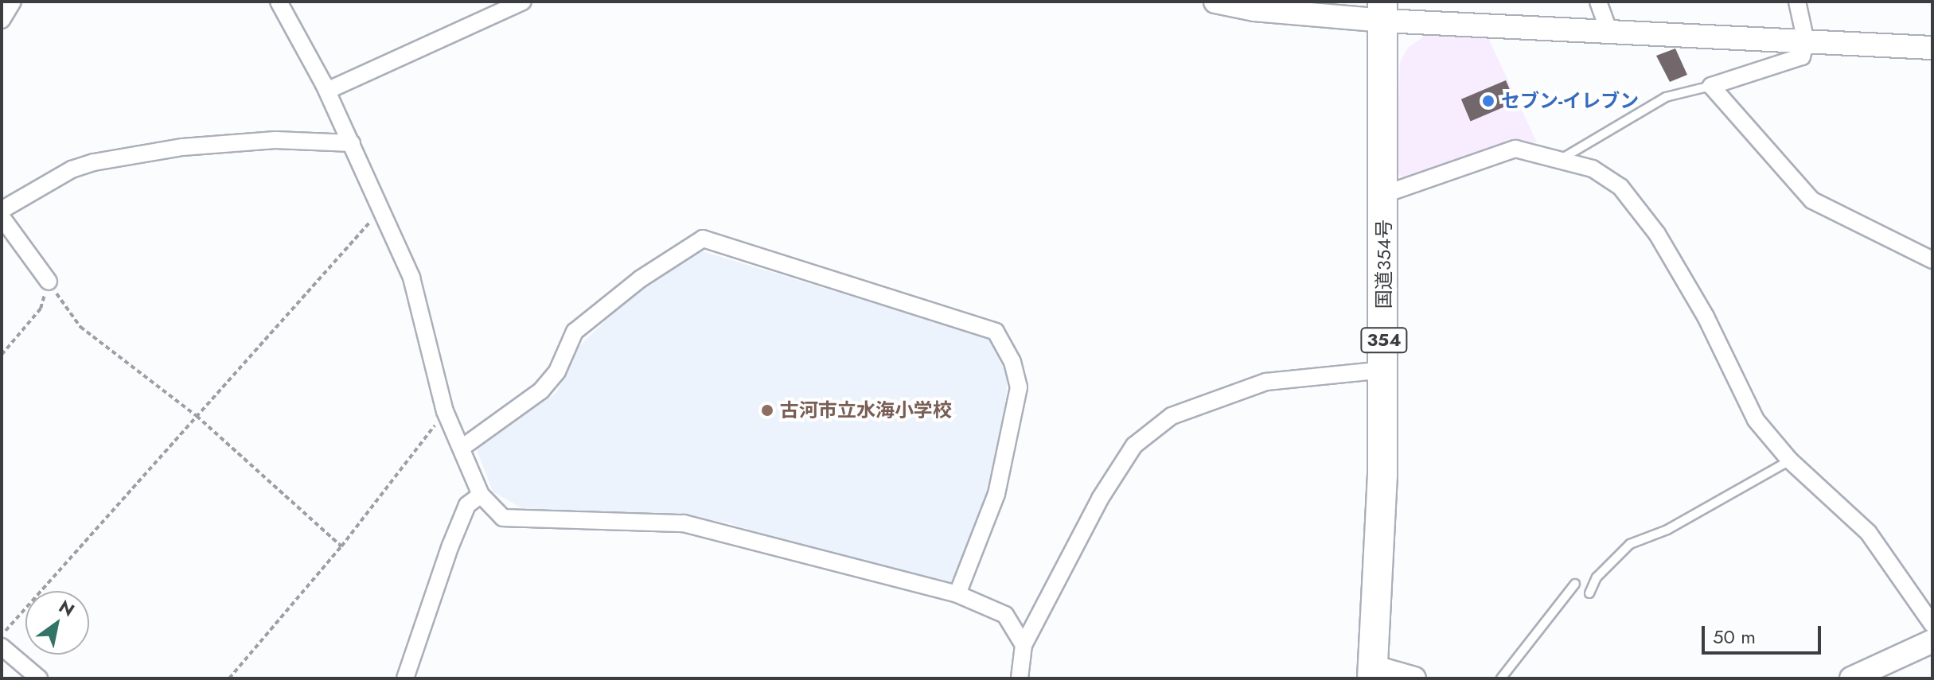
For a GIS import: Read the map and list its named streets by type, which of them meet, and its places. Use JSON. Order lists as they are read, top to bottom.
{
  "streets": {
    "highway": ["国道354号", "354"]
  },
  "places": ["セブン-イレブン", "古河市立水海小学校"],
  "scale_bar": "50 m",
  "north": "top right"
}
